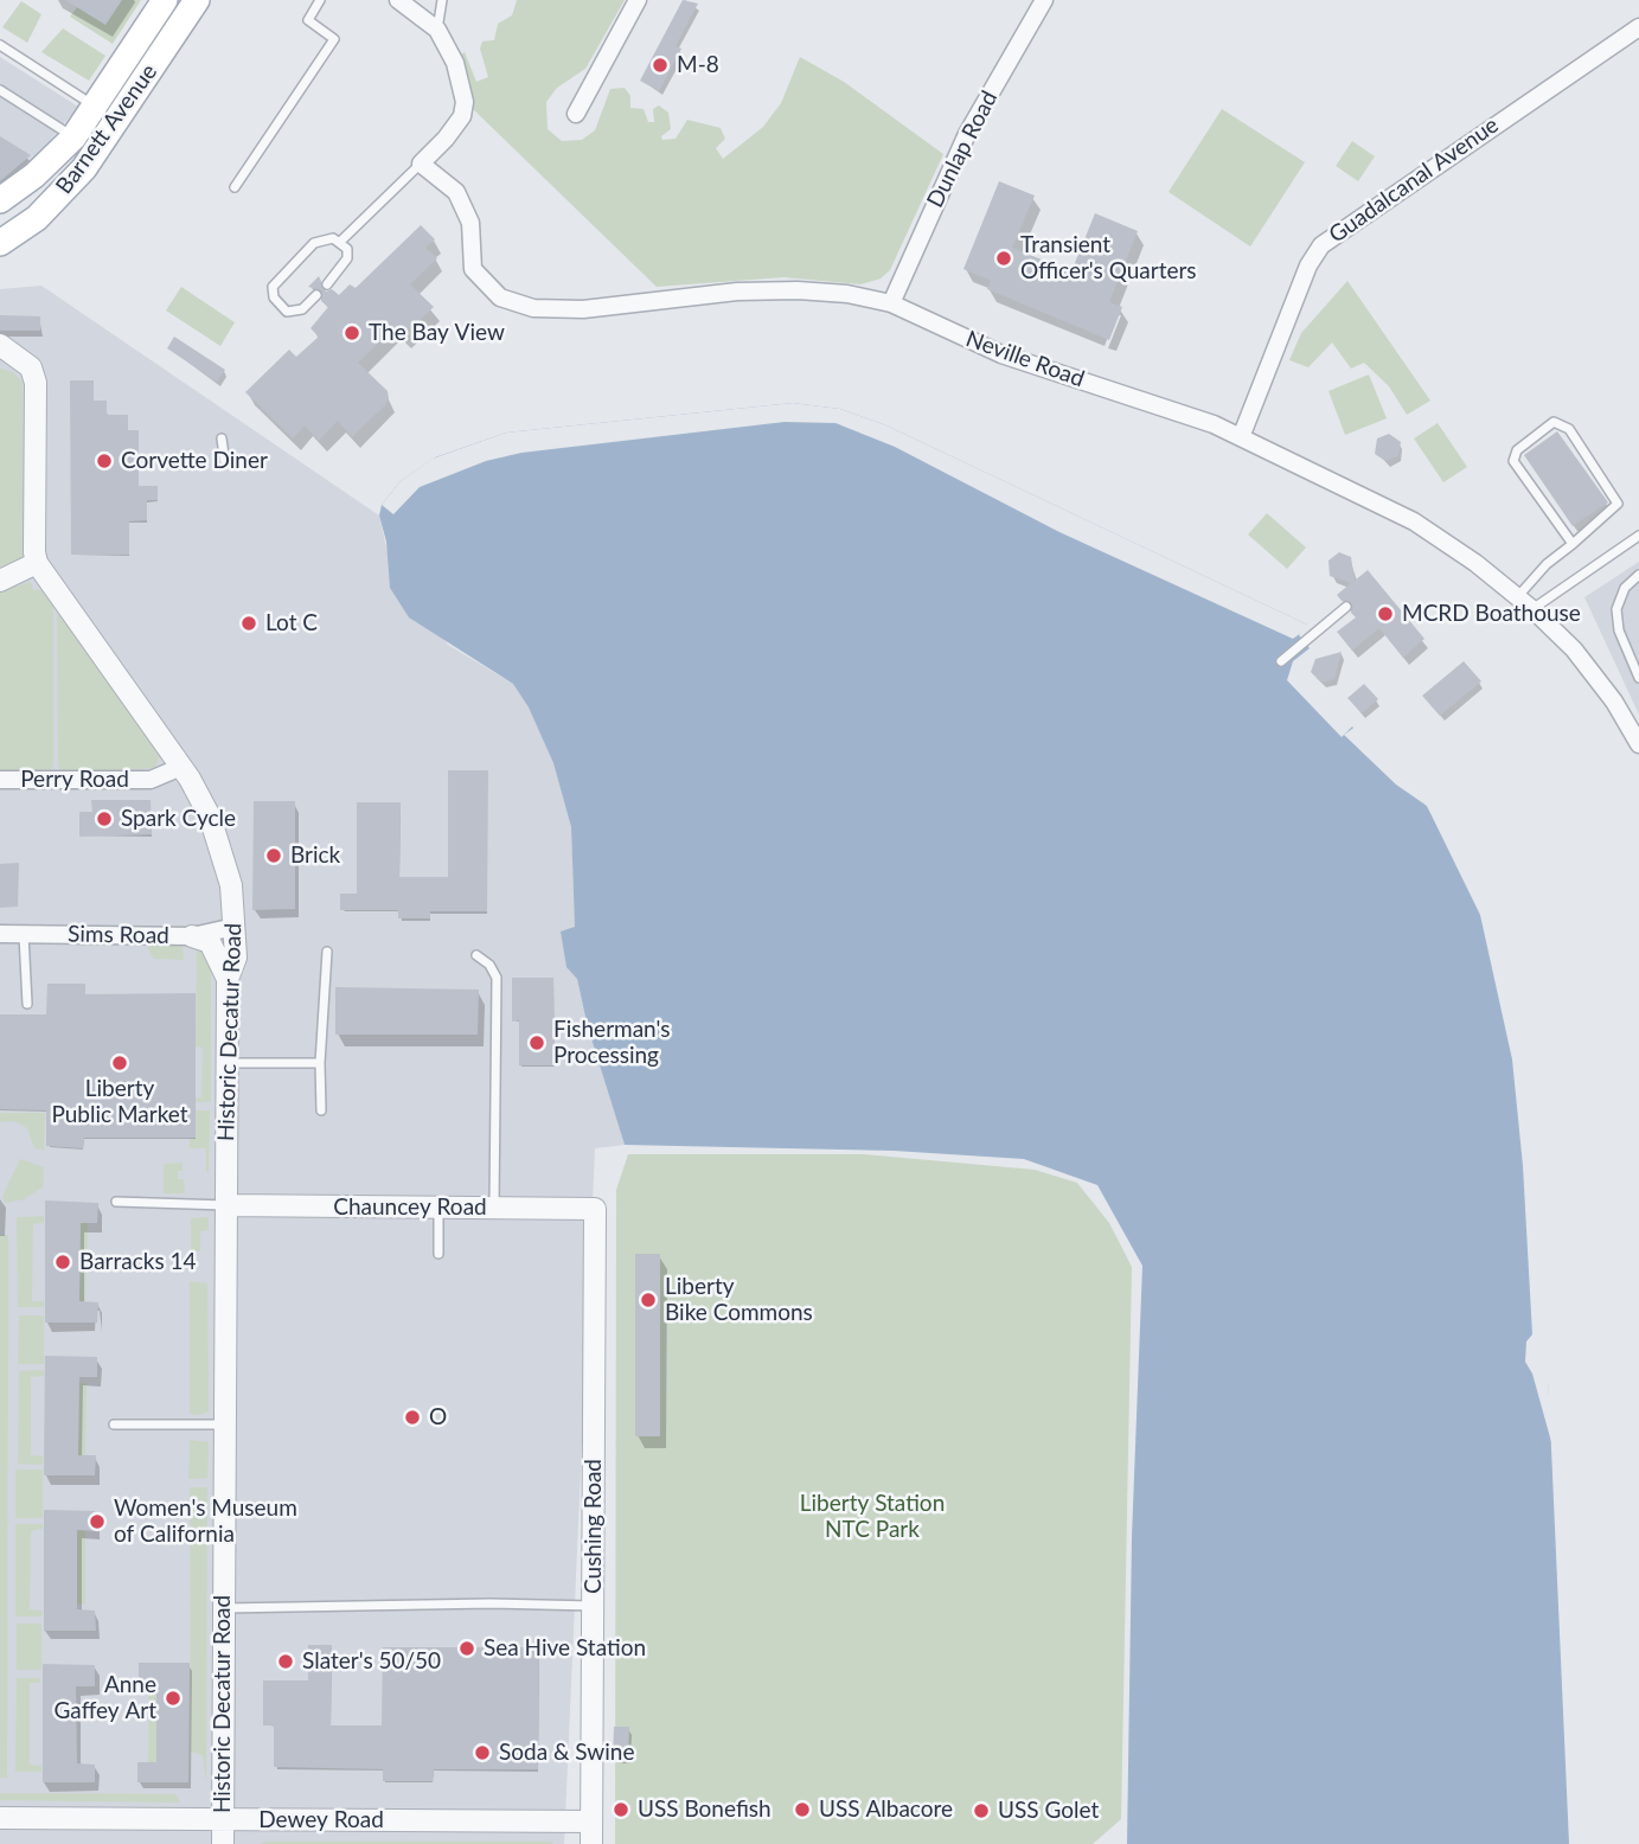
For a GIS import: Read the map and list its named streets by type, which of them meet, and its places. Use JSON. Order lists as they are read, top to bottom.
{
  "streets": {
    "main road": ["Barnett Avenue"],
    "street": [
      "Dunlap Road",
      "Guadalcanal Avenue",
      "Neville Road",
      "Perry Road",
      "Sims Road",
      "Historic Decatur Road",
      "Chauncey Road",
      "Cushing Road",
      "Dewey Road"
    ]
  },
  "crossings": [
    ["Dunlap Road", "Neville Road"],
    ["Guadalcanal Avenue", "Neville Road"],
    ["Perry Road", "Historic Decatur Road"],
    ["Sims Road", "Historic Decatur Road"],
    ["Historic Decatur Road", "Chauncey Road"],
    ["Historic Decatur Road", "Dewey Road"],
    ["Chauncey Road", "Cushing Road"],
    ["Cushing Road", "Dewey Road"]
  ],
  "parks": ["Liberty Station NTC Park"],
  "places": [
    "M-8",
    "Transient Officer's Quarters",
    "The Bay View",
    "Corvette Diner",
    "MCRD Boathouse",
    "Lot C",
    "Spark Cycle",
    "Brick",
    "Fisherman's Processing",
    "Liberty Public Market",
    "Barracks 14",
    "Liberty Bike Commons",
    "O",
    "Women's Museum of California",
    "Sea Hive Station",
    "Slater's 50/50",
    "Anne Gaffey Art",
    "Soda & Swine",
    "USS Bonefish",
    "USS Albacore",
    "USS Golet"
  ]
}
